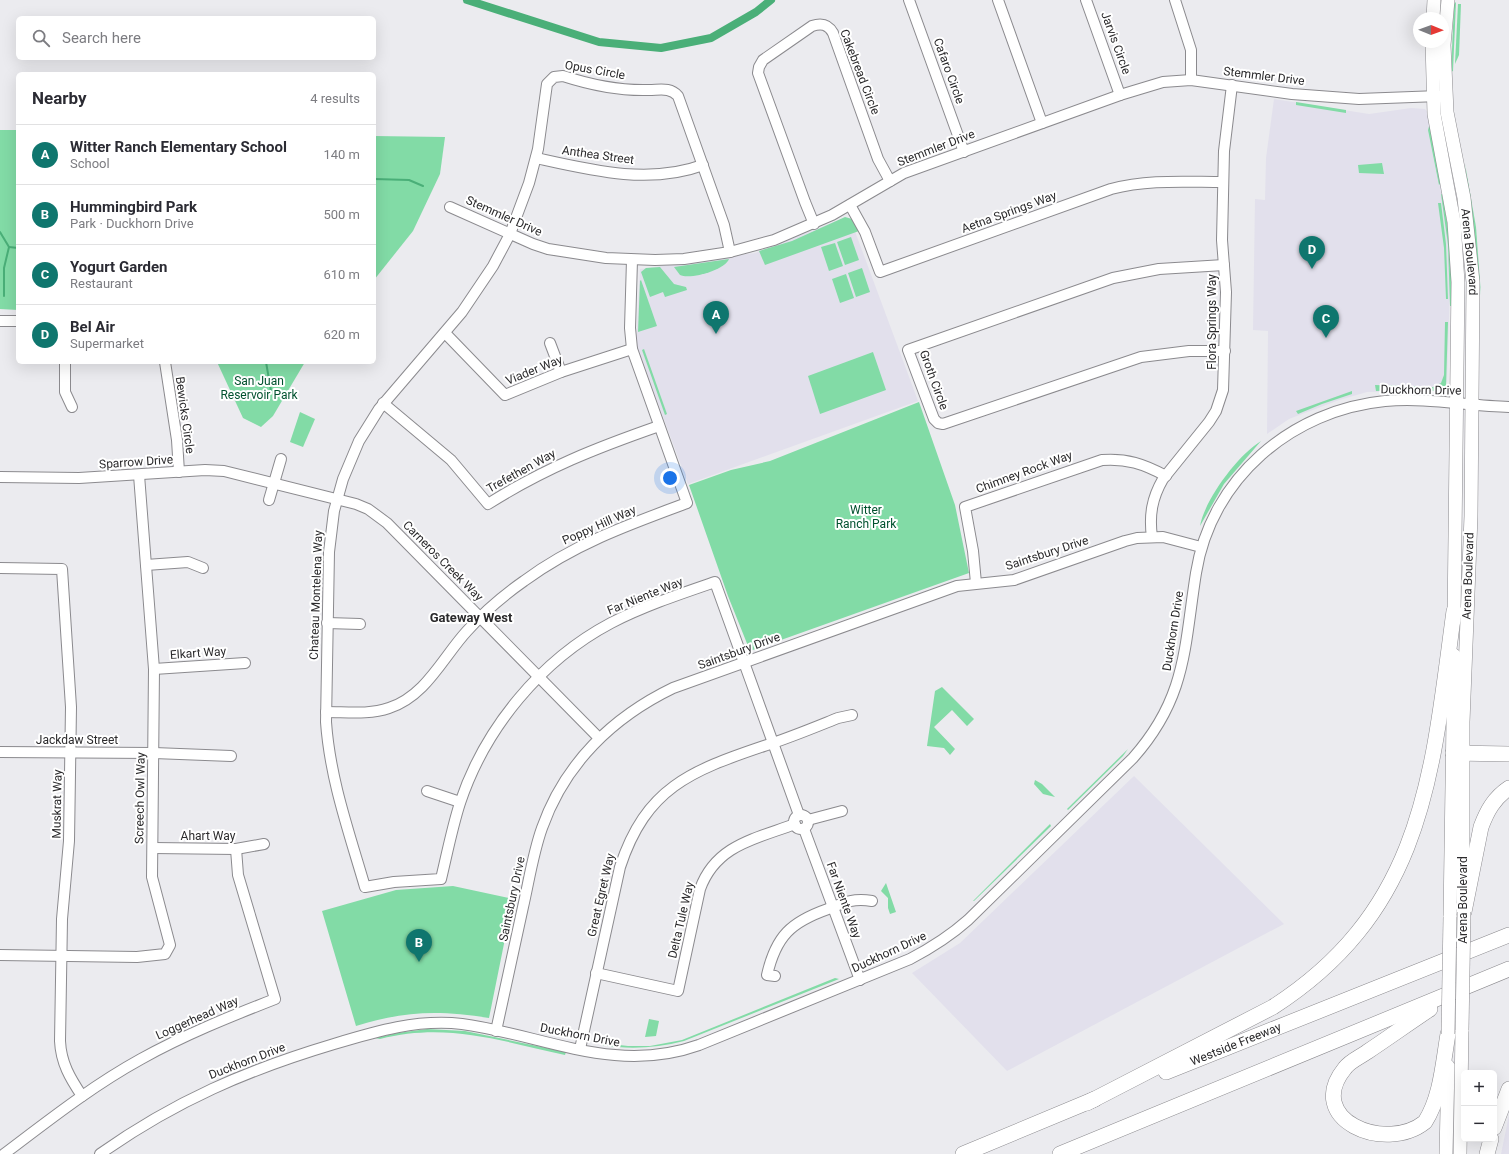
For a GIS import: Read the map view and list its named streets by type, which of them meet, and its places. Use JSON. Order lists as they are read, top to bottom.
{
  "streets": {
    "highway": ["Westside Freeway"],
    "main road": ["Arena Boulevard"],
    "street": [
      "Jarvis Circle",
      "Opus Circle",
      "Cafaro Circle",
      "Cakebread Circle",
      "Stemmler Drive",
      "Anthea Street",
      "Aetna Springs Way",
      "Flora Springs Way",
      "Viader Way",
      "Groth Circle",
      "Duckhorn Drive",
      "Bewicks Circle",
      "Sparrow Drive",
      "Trefethen Way",
      "Chimney Rock Way",
      "Poppy Hill Way",
      "Saintsbury Drive",
      "Carneros Creek Way",
      "Chateau Montelena Way",
      "Far Niente Way",
      "Elkart Way",
      "Jackdaw Street",
      "Screech Owl Way",
      "Muskrat Way",
      "Ahart Way",
      "Great Egret Way",
      "Delta Tule Way",
      "Loggerhead Way"
    ]
  },
  "crossings": [
    ["Jarvis Circle", "Stemmler Drive"],
    ["Opus Circle", "Stemmler Drive"],
    ["Opus Circle", "Anthea Street"],
    ["Opus Circle", "Chateau Montelena Way"],
    ["Cafaro Circle", "Stemmler Drive"],
    ["Cakebread Circle", "Stemmler Drive"],
    ["Stemmler Drive", "Aetna Springs Way"],
    ["Stemmler Drive", "Arena Boulevard"],
    ["Stemmler Drive", "Flora Springs Way"],
    ["Stemmler Drive", "Poppy Hill Way"],
    ["Stemmler Drive", "Chateau Montelena Way"],
    ["Aetna Springs Way", "Flora Springs Way"],
    ["Arena Boulevard", "Duckhorn Drive"],
    ["Flora Springs Way", "Groth Circle"],
    ["Flora Springs Way", "Chimney Rock Way"],
    ["Flora Springs Way", "Saintsbury Drive"],
    ["Viader Way", "Poppy Hill Way"],
    ["Viader Way", "Chateau Montelena Way"],
    ["Duckhorn Drive", "Saintsbury Drive"],
    ["Duckhorn Drive", "Far Niente Way"],
    ["Duckhorn Drive", "Great Egret Way"],
    ["Bewicks Circle", "Sparrow Drive"],
    ["Sparrow Drive", "Carneros Creek Way"],
    ["Sparrow Drive", "Screech Owl Way"],
    ["Trefethen Way", "Poppy Hill Way"],
    ["Trefethen Way", "Chateau Montelena Way"],
    ["Chimney Rock Way", "Saintsbury Drive"],
    ["Poppy Hill Way", "Carneros Creek Way"],
    ["Poppy Hill Way", "Chateau Montelena Way"],
    ["Saintsbury Drive", "Carneros Creek Way"],
    ["Saintsbury Drive", "Far Niente Way"],
    ["Carneros Creek Way", "Chateau Montelena Way"],
    ["Carneros Creek Way", "Far Niente Way"],
    ["Chateau Montelena Way", "Far Niente Way"],
    ["Far Niente Way", "Great Egret Way"],
    ["Far Niente Way", "Delta Tule Way"],
    ["Elkart Way", "Screech Owl Way"],
    ["Jackdaw Street", "Screech Owl Way"],
    ["Jackdaw Street", "Muskrat Way"],
    ["Screech Owl Way", "Muskrat Way"],
    ["Screech Owl Way", "Ahart Way"],
    ["Muskrat Way", "Loggerhead Way"],
    ["Ahart Way", "Loggerhead Way"],
    ["Great Egret Way", "Delta Tule Way"]
  ],
  "districts": ["Gateway West"],
  "parks": ["San Juan Reservoir Park", "Witter Ranch Park"],
  "north": "right",
  "page": {
    "search": "Search here",
    "heading": ["Nearby", "4 results"],
    "list": [
      {
        "mark": "A",
        "name": "Witter Ranch Elementary School",
        "note": "School",
        "value": "140 m"
      },
      {
        "mark": "B",
        "name": "Hummingbird Park",
        "note": "Park · Duckhorn Drive",
        "value": "500 m"
      },
      {
        "mark": "C",
        "name": "Yogurt Garden",
        "note": "Restaurant",
        "value": "610 m"
      },
      {
        "mark": "D",
        "name": "Bel Air",
        "note": "Supermarket",
        "value": "620 m"
      }
    ],
    "pins": [
      "D",
      "A",
      "C",
      "B"
    ],
    "map_buttons": ["+", "−"]
  }
}
